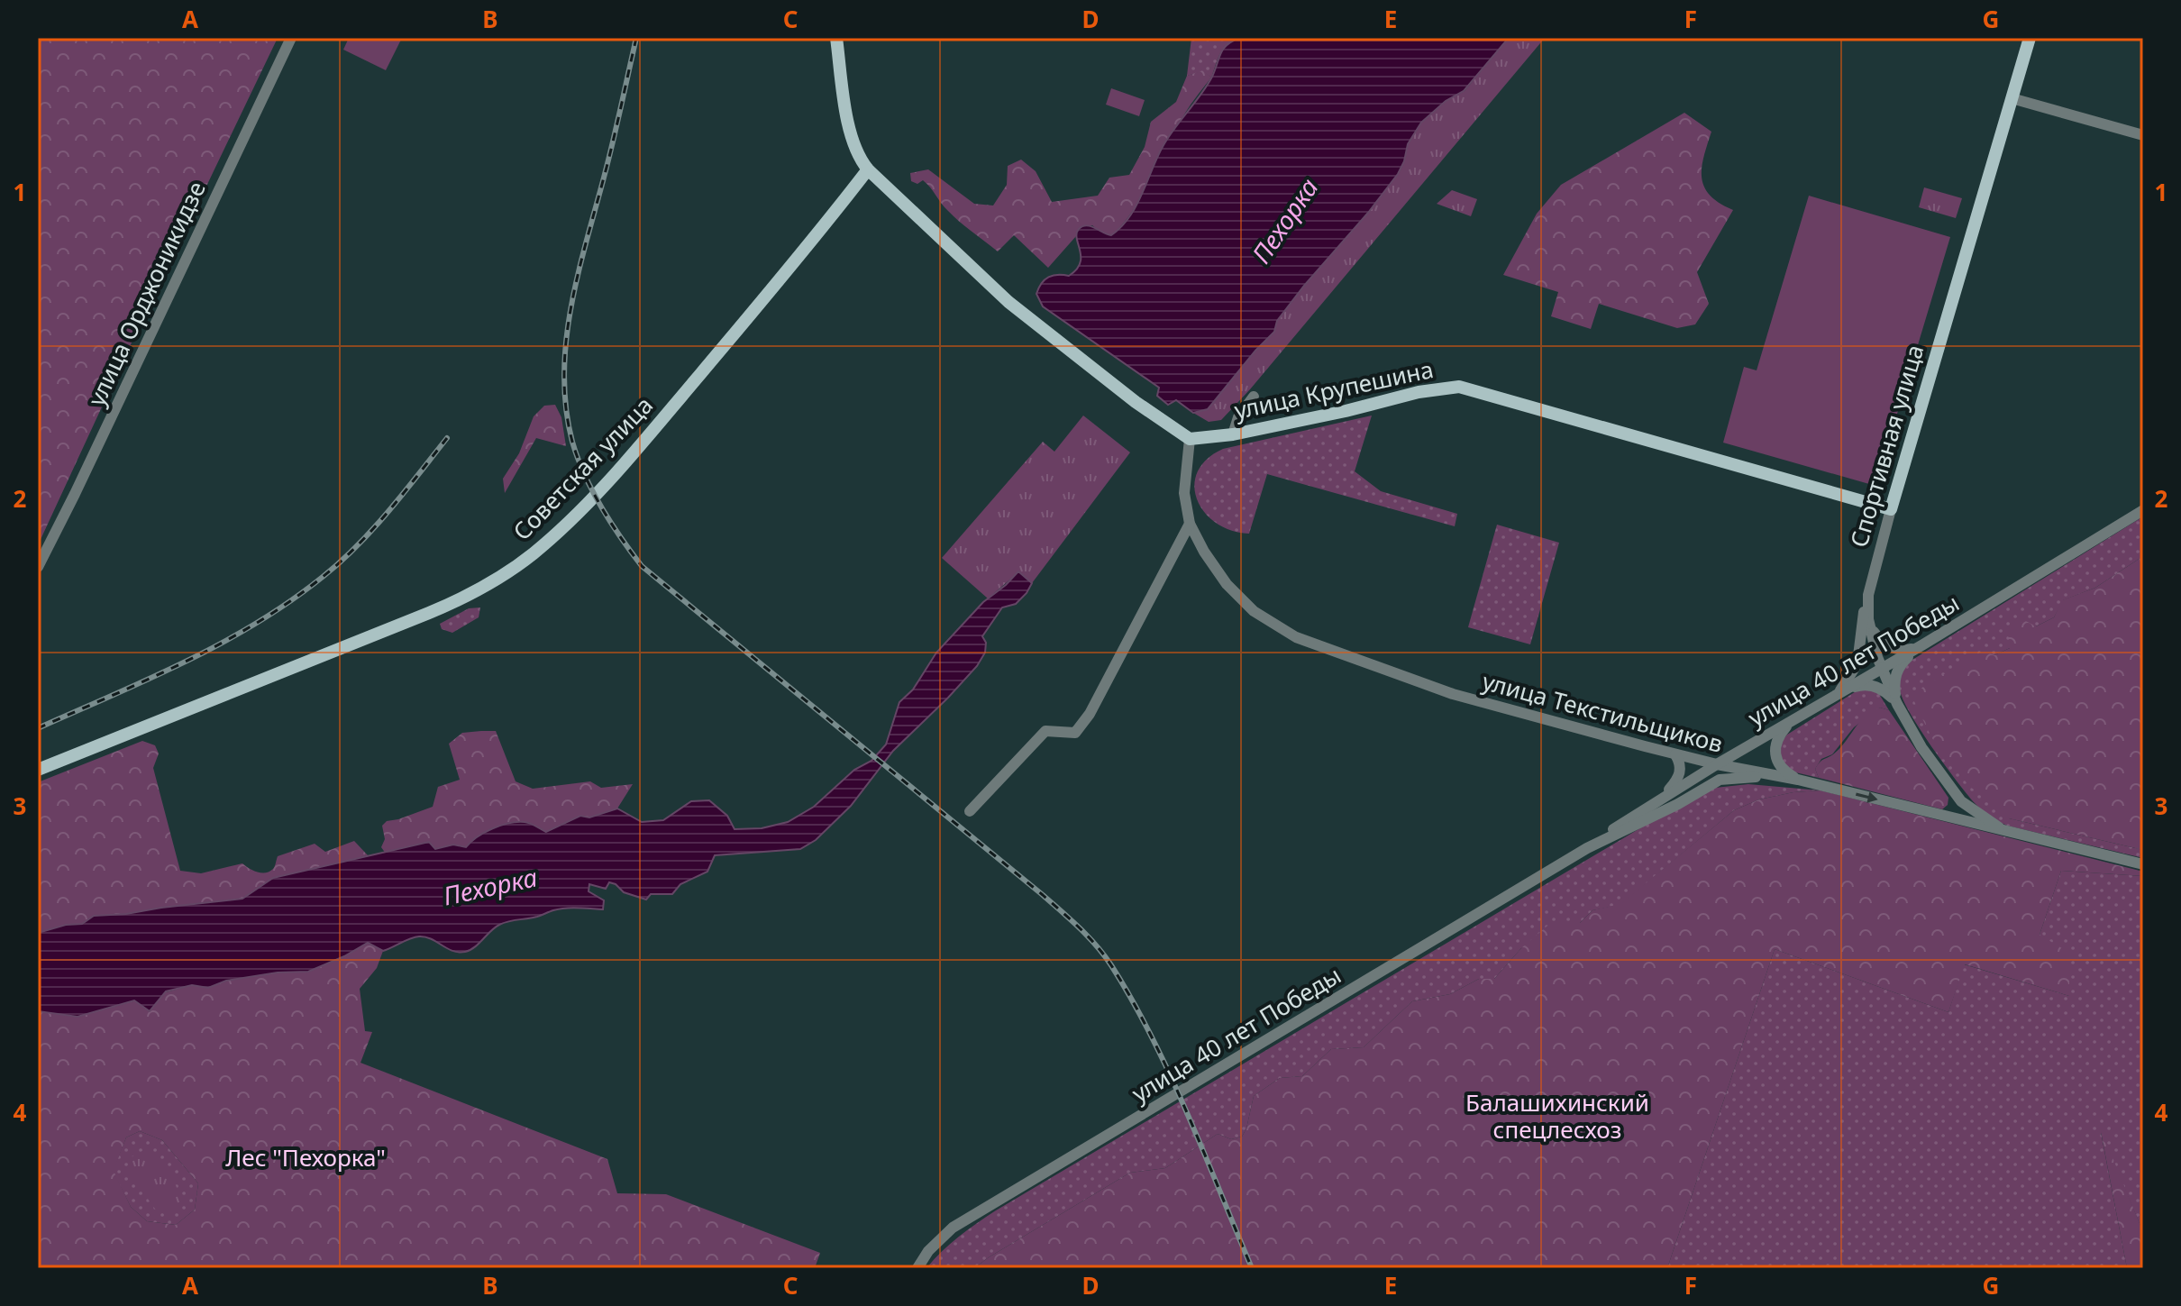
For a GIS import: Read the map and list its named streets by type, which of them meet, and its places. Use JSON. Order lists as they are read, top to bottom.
{
  "streets": {
    "main road": ["улица Крупешина", "Спортивная улица", "Советская улица"],
    "street": ["улица Орджоникидзе", "улица 40 лет Победы", "улица Текстильщиков"]
  },
  "crossings": [
    ["улица Крупешина", "Спортивная улица"],
    ["улица Крупешина", "улица Текстильщиков"],
    ["Спортивная улица", "улица 40 лет Победы"],
    ["Спортивная улица", "улица Текстильщиков"],
    ["улица 40 лет Победы", "улица Текстильщиков"]
  ],
  "water": ["Пехорка"],
  "parks": ["Балашихинский спецлесхоз", "Лес \"Пехорка\""],
  "grid": {
    "columns": [
      "A",
      "B",
      "C",
      "D",
      "E",
      "F",
      "G"
    ],
    "rows": [
      "1",
      "2",
      "3",
      "4"
    ]
  }
}
